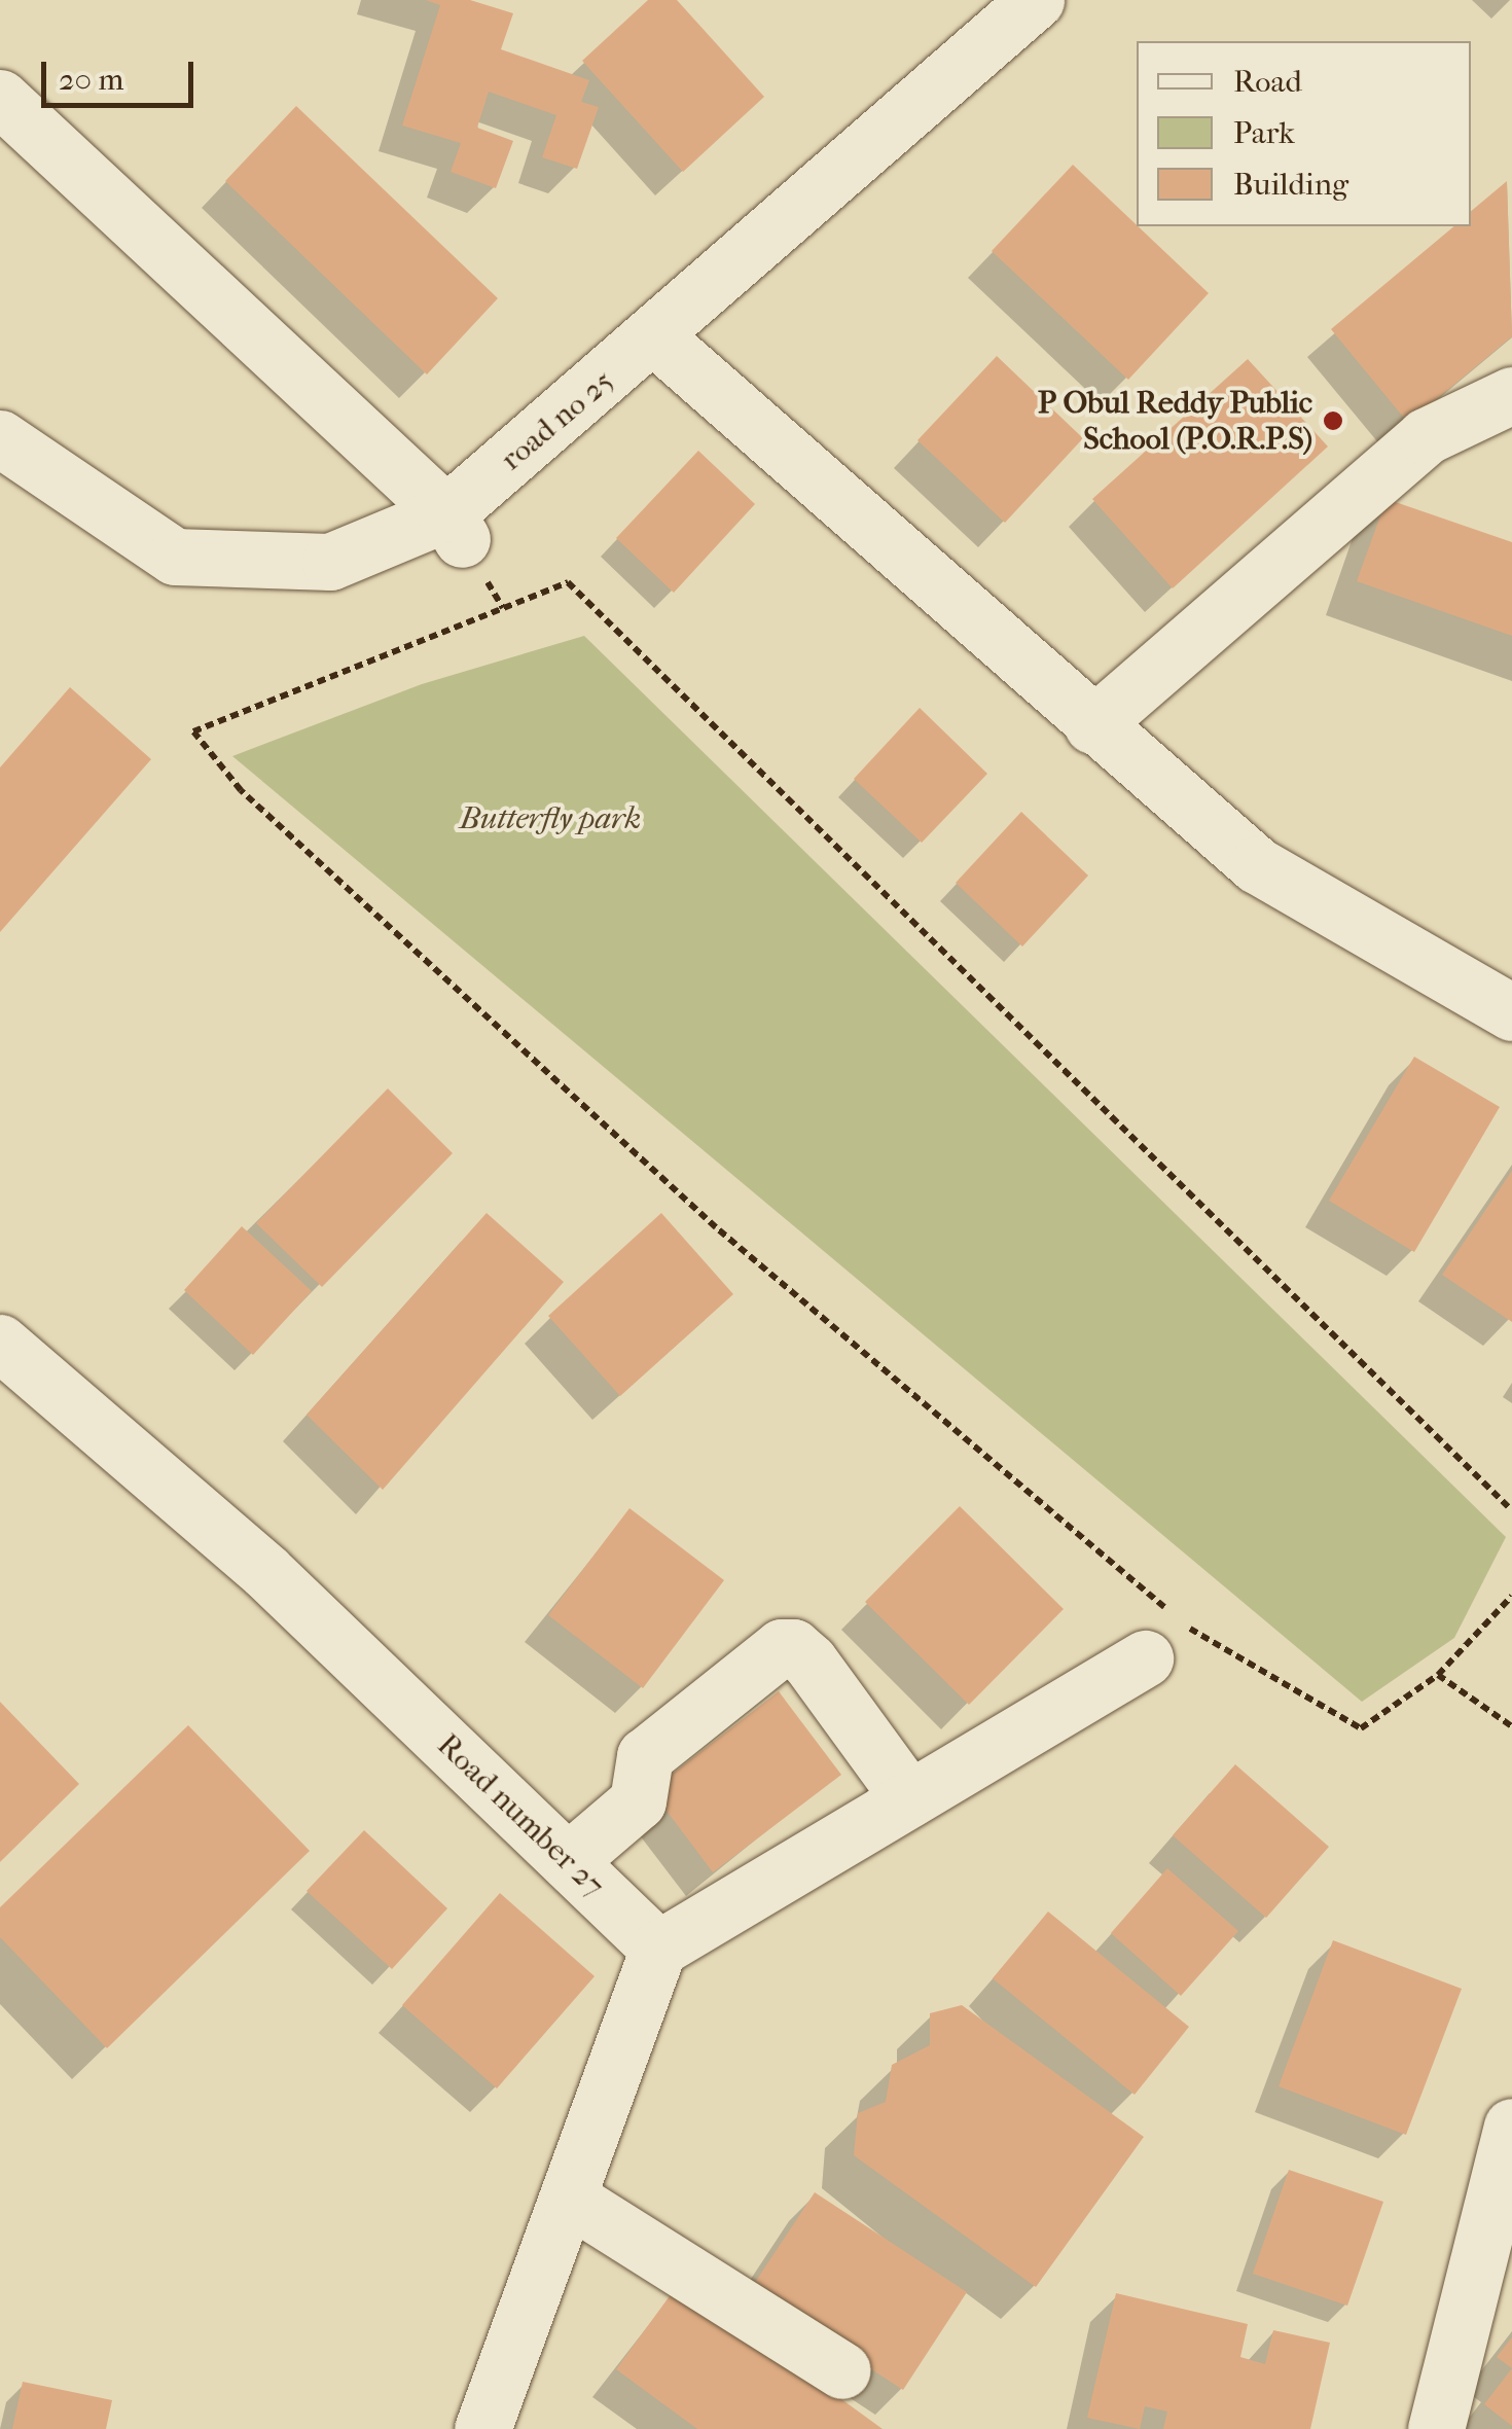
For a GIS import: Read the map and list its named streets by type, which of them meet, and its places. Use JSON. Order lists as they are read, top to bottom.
{
  "streets": {
    "street": ["road no 25", "Road number 27"]
  },
  "parks": ["Butterfly park"],
  "places": ["P Obul Reddy Public School (P.O.R.P.S)"],
  "legend": ["Road", "Park", "Building"],
  "scale_bar": "20 m"
}
